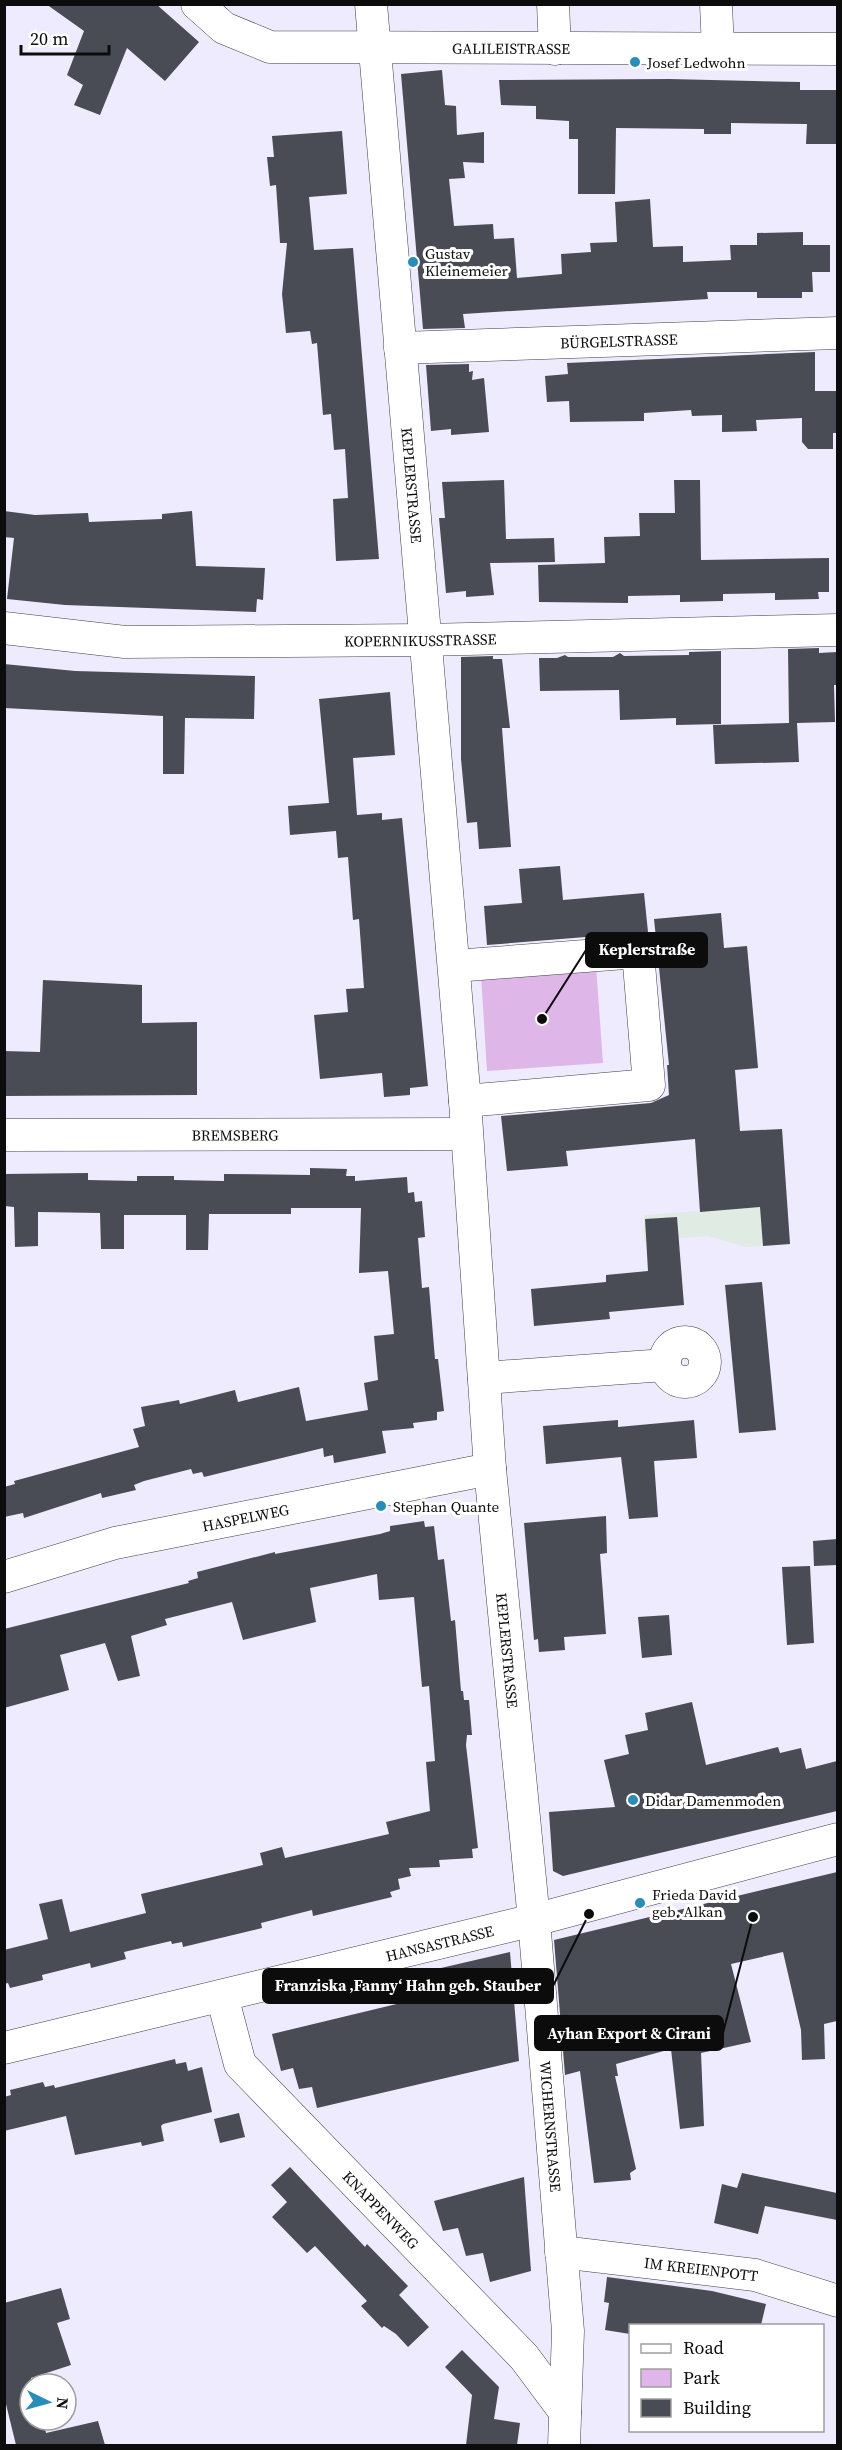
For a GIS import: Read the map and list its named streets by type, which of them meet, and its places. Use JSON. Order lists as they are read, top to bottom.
{
  "streets": {
    "street": [
      "GALILEISTRASSE",
      "BÜRGELSTRASSE",
      "KEPLERSTRASSE",
      "KOPERNIKUSSTRASSE",
      "BREMSBERG",
      "HASPELWEG",
      "HANSASTRASSE",
      "WICHERNSTRASSE",
      "KNAPPENWEG",
      "IM KREIENPOTT"
    ]
  },
  "crossings": [
    ["GALILEISTRASSE", "KEPLERSTRASSE"],
    ["BÜRGELSTRASSE", "KEPLERSTRASSE"],
    ["KEPLERSTRASSE", "KOPERNIKUSSTRASSE"],
    ["KEPLERSTRASSE", "BREMSBERG"],
    ["KEPLERSTRASSE", "HASPELWEG"],
    ["KEPLERSTRASSE", "HANSASTRASSE"],
    ["KEPLERSTRASSE", "WICHERNSTRASSE"],
    ["HANSASTRASSE", "WICHERNSTRASSE"],
    ["HANSASTRASSE", "KNAPPENWEG"],
    ["WICHERNSTRASSE", "KNAPPENWEG"],
    ["WICHERNSTRASSE", "IM KREIENPOTT"]
  ],
  "places": [
    "Josef Ledwohn",
    "Gustav Kleinemeier",
    "Keplerstraße",
    "Stephan Quante",
    "Didar Damenmoden",
    "Frieda David geb. Alkan",
    "Franziska ‚Fanny‘ Hahn geb. Stauber",
    "Ayhan Export & Cirani"
  ],
  "legend": ["Road", "Park", "Building"],
  "scale_bar": "20 m",
  "north": "right"
}
